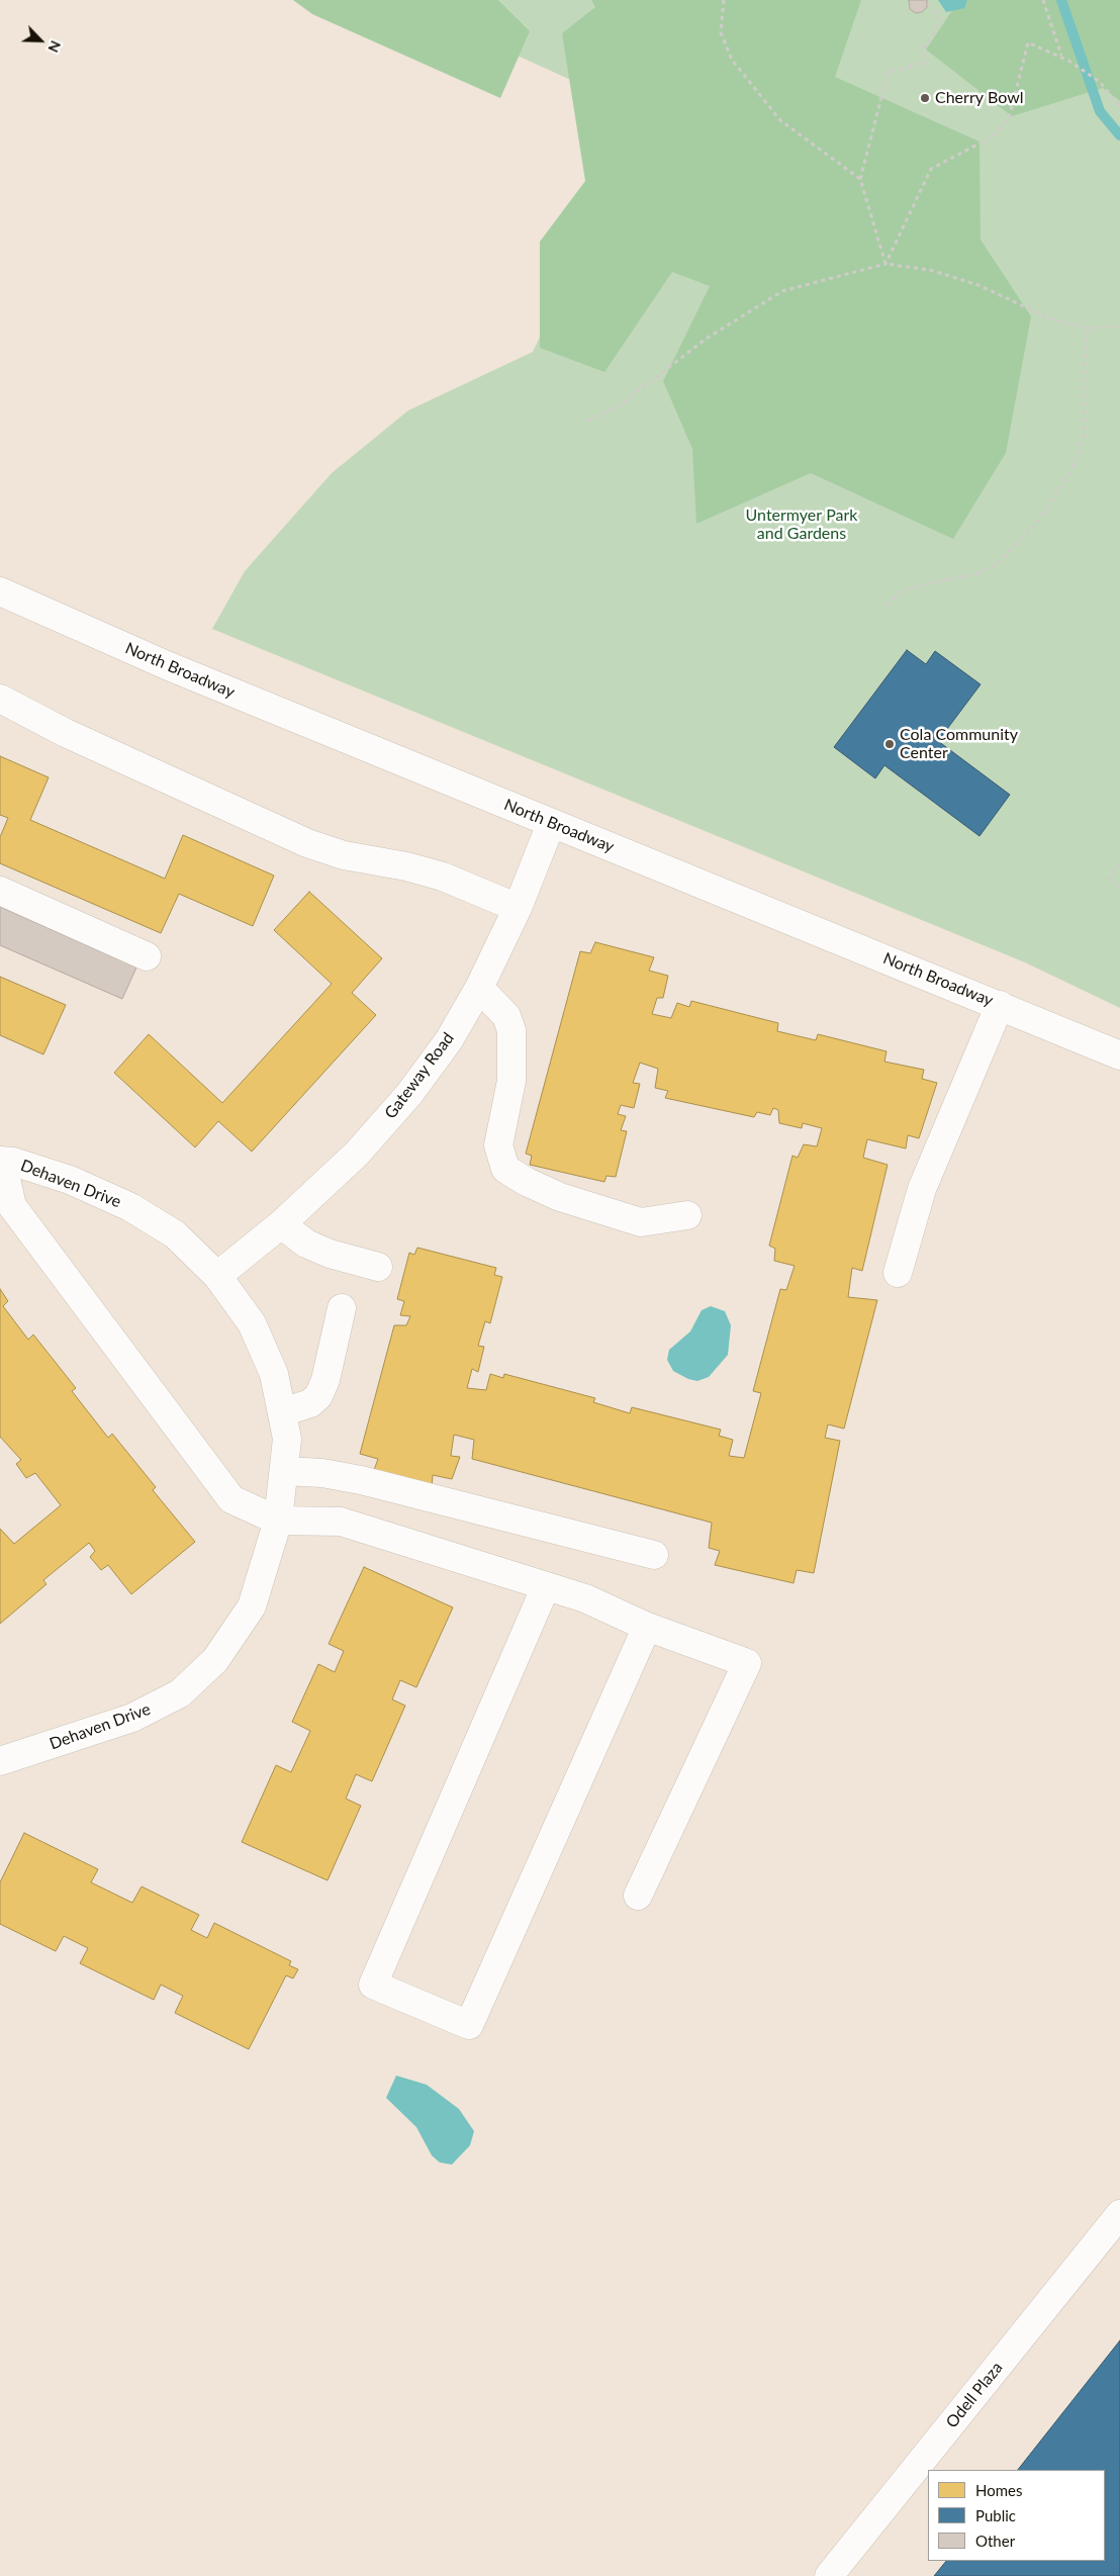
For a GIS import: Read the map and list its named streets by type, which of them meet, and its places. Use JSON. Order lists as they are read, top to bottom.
{
  "streets": {
    "street": [
      "North Broadway",
      "Gateway Road",
      "Dehaven Drive",
      "Odell Plaza"
    ]
  },
  "crossings": [
    ["North Broadway", "Gateway Road"],
    ["Gateway Road", "Dehaven Drive"]
  ],
  "parks": ["Untermyer Park and Gardens"],
  "places": ["Cherry Bowl", "Cola Community Center"],
  "legend": ["Homes", "Public", "Other"],
  "north": "bottom right"
}
